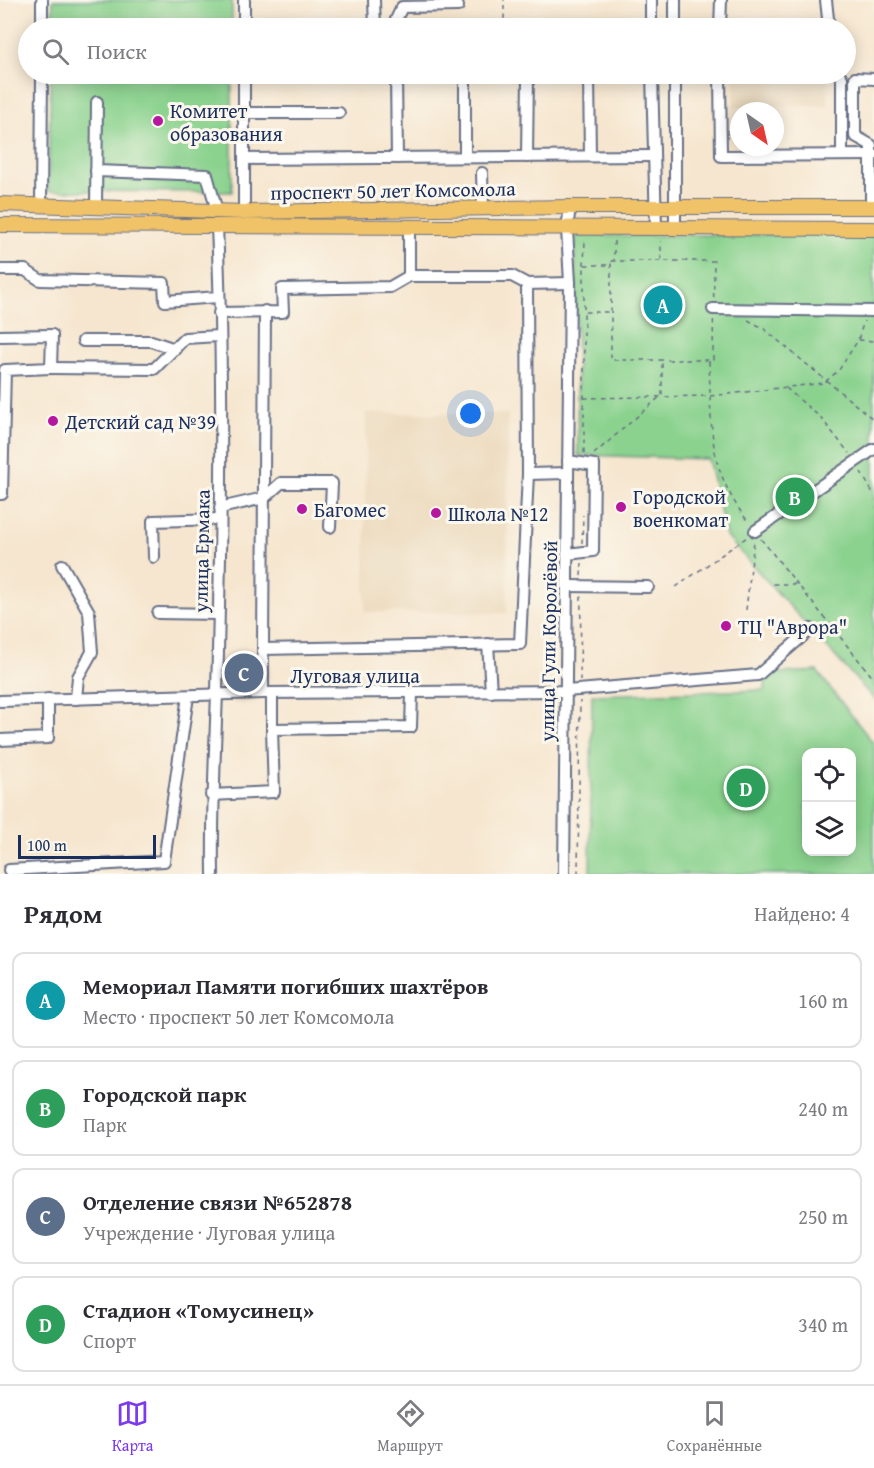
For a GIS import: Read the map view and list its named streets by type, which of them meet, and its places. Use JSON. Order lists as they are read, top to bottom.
{
  "streets": {
    "main road": ["проспект 50 лет Комсомола"],
    "street": ["улица Ермака", "улица Гули Королёвой", "Луговая улица"]
  },
  "crossings": [
    ["проспект 50 лет Комсомола", "улица Ермака"],
    ["проспект 50 лет Комсомола", "улица Гули Королёвой"],
    ["улица Ермака", "Луговая улица"],
    ["улица Гули Королёвой", "Луговая улица"]
  ],
  "places": [
    "Комитет образования",
    "Детский сад №39",
    "Городской военкомат",
    "Багомес",
    "Школа №12",
    "ТЦ \"Аврора\""
  ],
  "scale_bar": "100 m",
  "north": "bottom right",
  "page": {
    "search": "Поиск",
    "pins": [
      "A",
      "B",
      "C",
      "D"
    ],
    "scale": "100 m",
    "heading": ["Рядом", "Найдено: 4"],
    "list": [
      {
        "mark": "A",
        "name": "Мемориал Памяти погибших шахтёров",
        "note": "Место · проспект 50 лет Комсомола",
        "value": "160 m"
      },
      {
        "mark": "B",
        "name": "Городской парк",
        "note": "Парк",
        "value": "240 m"
      },
      {
        "mark": "C",
        "name": "Отделение связи №652878",
        "note": "Учреждение · Луговая улица",
        "value": "250 m"
      },
      {
        "mark": "D",
        "name": "Стадион «Томусинец»",
        "note": "Спорт",
        "value": "340 m"
      }
    ],
    "nav": ["Карта", "Маршрут", "Сохранённые"]
  }
}
